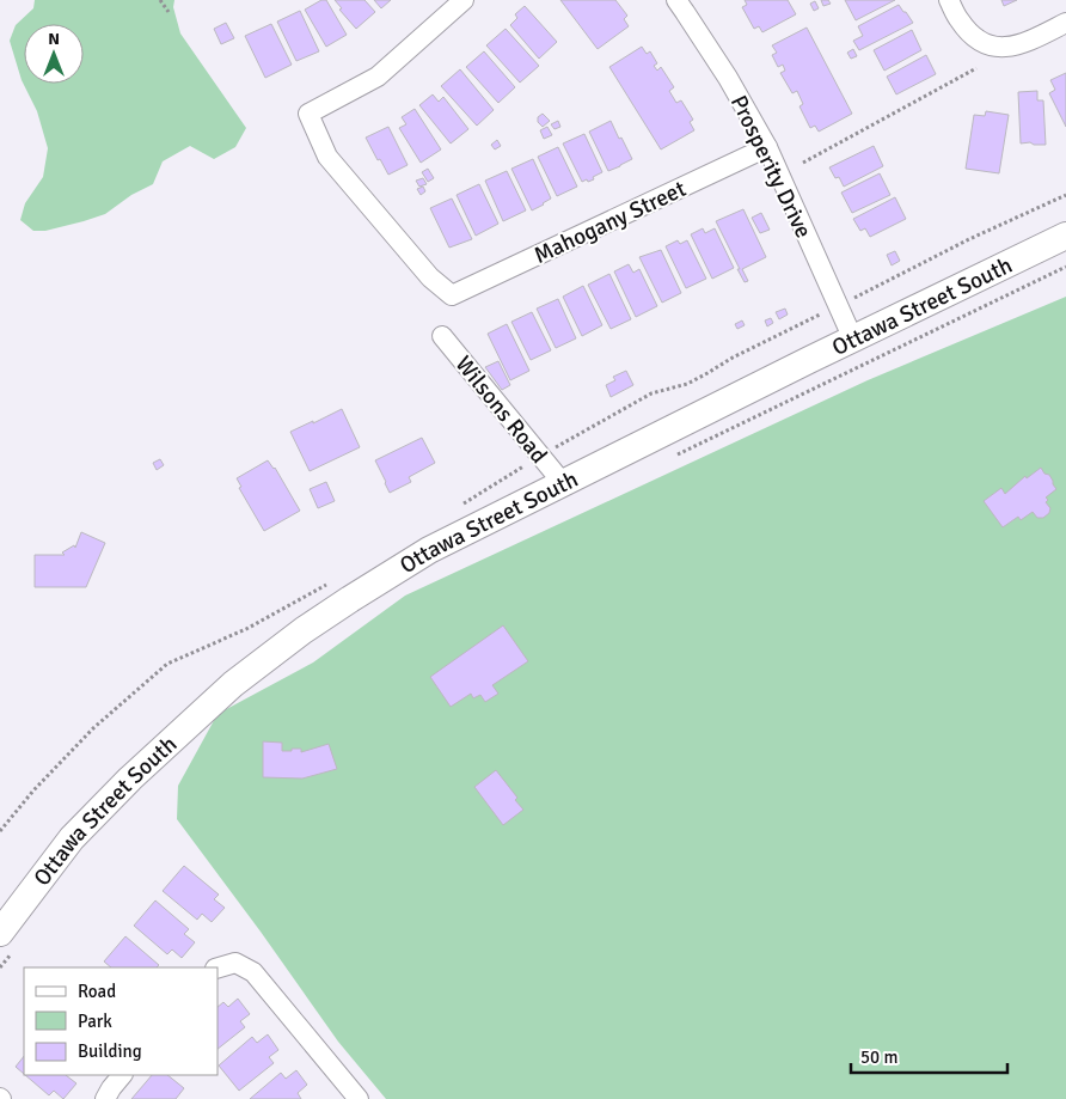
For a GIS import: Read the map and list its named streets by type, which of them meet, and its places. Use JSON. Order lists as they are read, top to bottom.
{
  "streets": {
    "main road": ["Ottawa Street South"],
    "street": ["Prosperity Drive", "Mahogany Street", "Wilsons Road"]
  },
  "crossings": [
    ["Prosperity Drive", "Mahogany Street"],
    ["Prosperity Drive", "Ottawa Street South"],
    ["Ottawa Street South", "Wilsons Road"]
  ],
  "legend": ["Road", "Park", "Building"],
  "scale_bar": "50 m",
  "north": "top"
}
